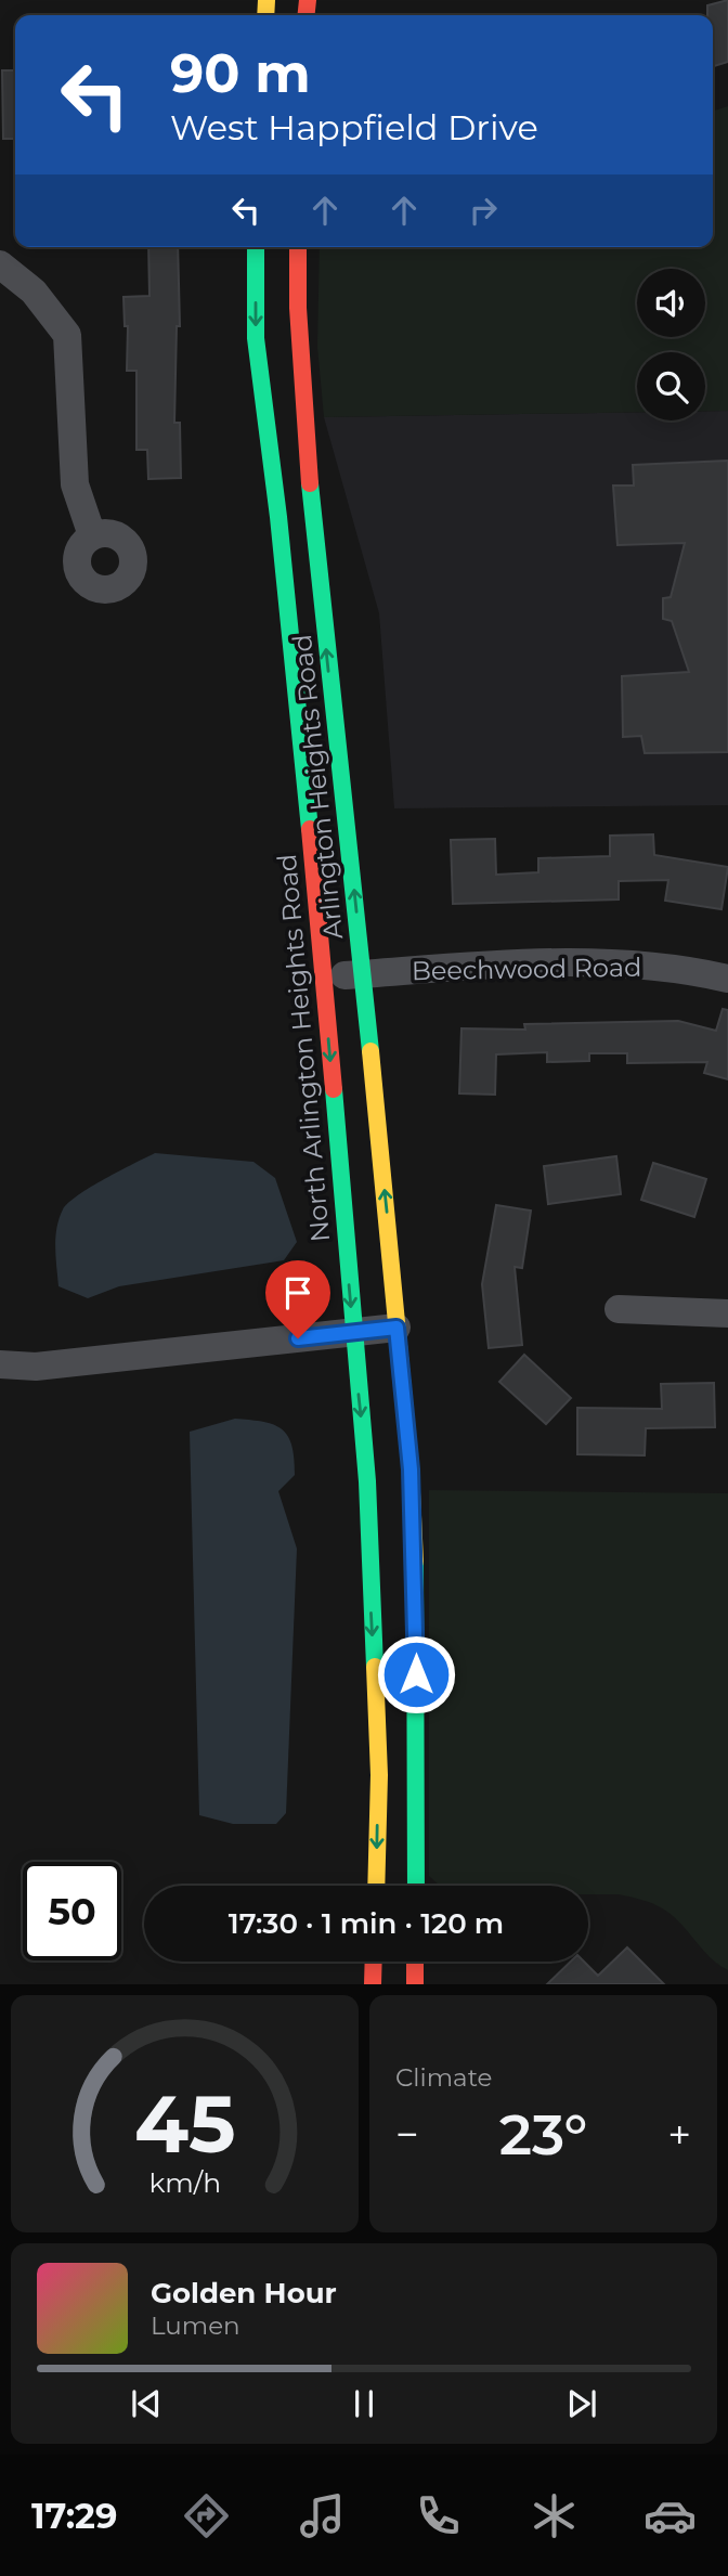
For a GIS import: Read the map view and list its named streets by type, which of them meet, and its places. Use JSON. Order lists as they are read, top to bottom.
{
  "streets": {
    "main road": ["Arlington Heights Road", "North Arlington Heights Road"],
    "street": ["Beechwood Road"]
  },
  "crossings": [
    ["Arlington Heights Road", "Beechwood Road"],
    ["Beechwood Road", "North Arlington Heights Road"]
  ],
  "one_way": ["Arlington Heights Road"],
  "page": {
    "turn": ["90 m", "West Happfield Drive"],
    "limit": "50",
    "trip": "17:30 · 1 min · 120 m",
    "tile": "Climate",
    "heat": ["−", "23°", "+"],
    "song": ["Golden Hour", "Lumen"],
    "tabs": "17:29",
    "gauge": ["45", "km/h"]
  }
}
